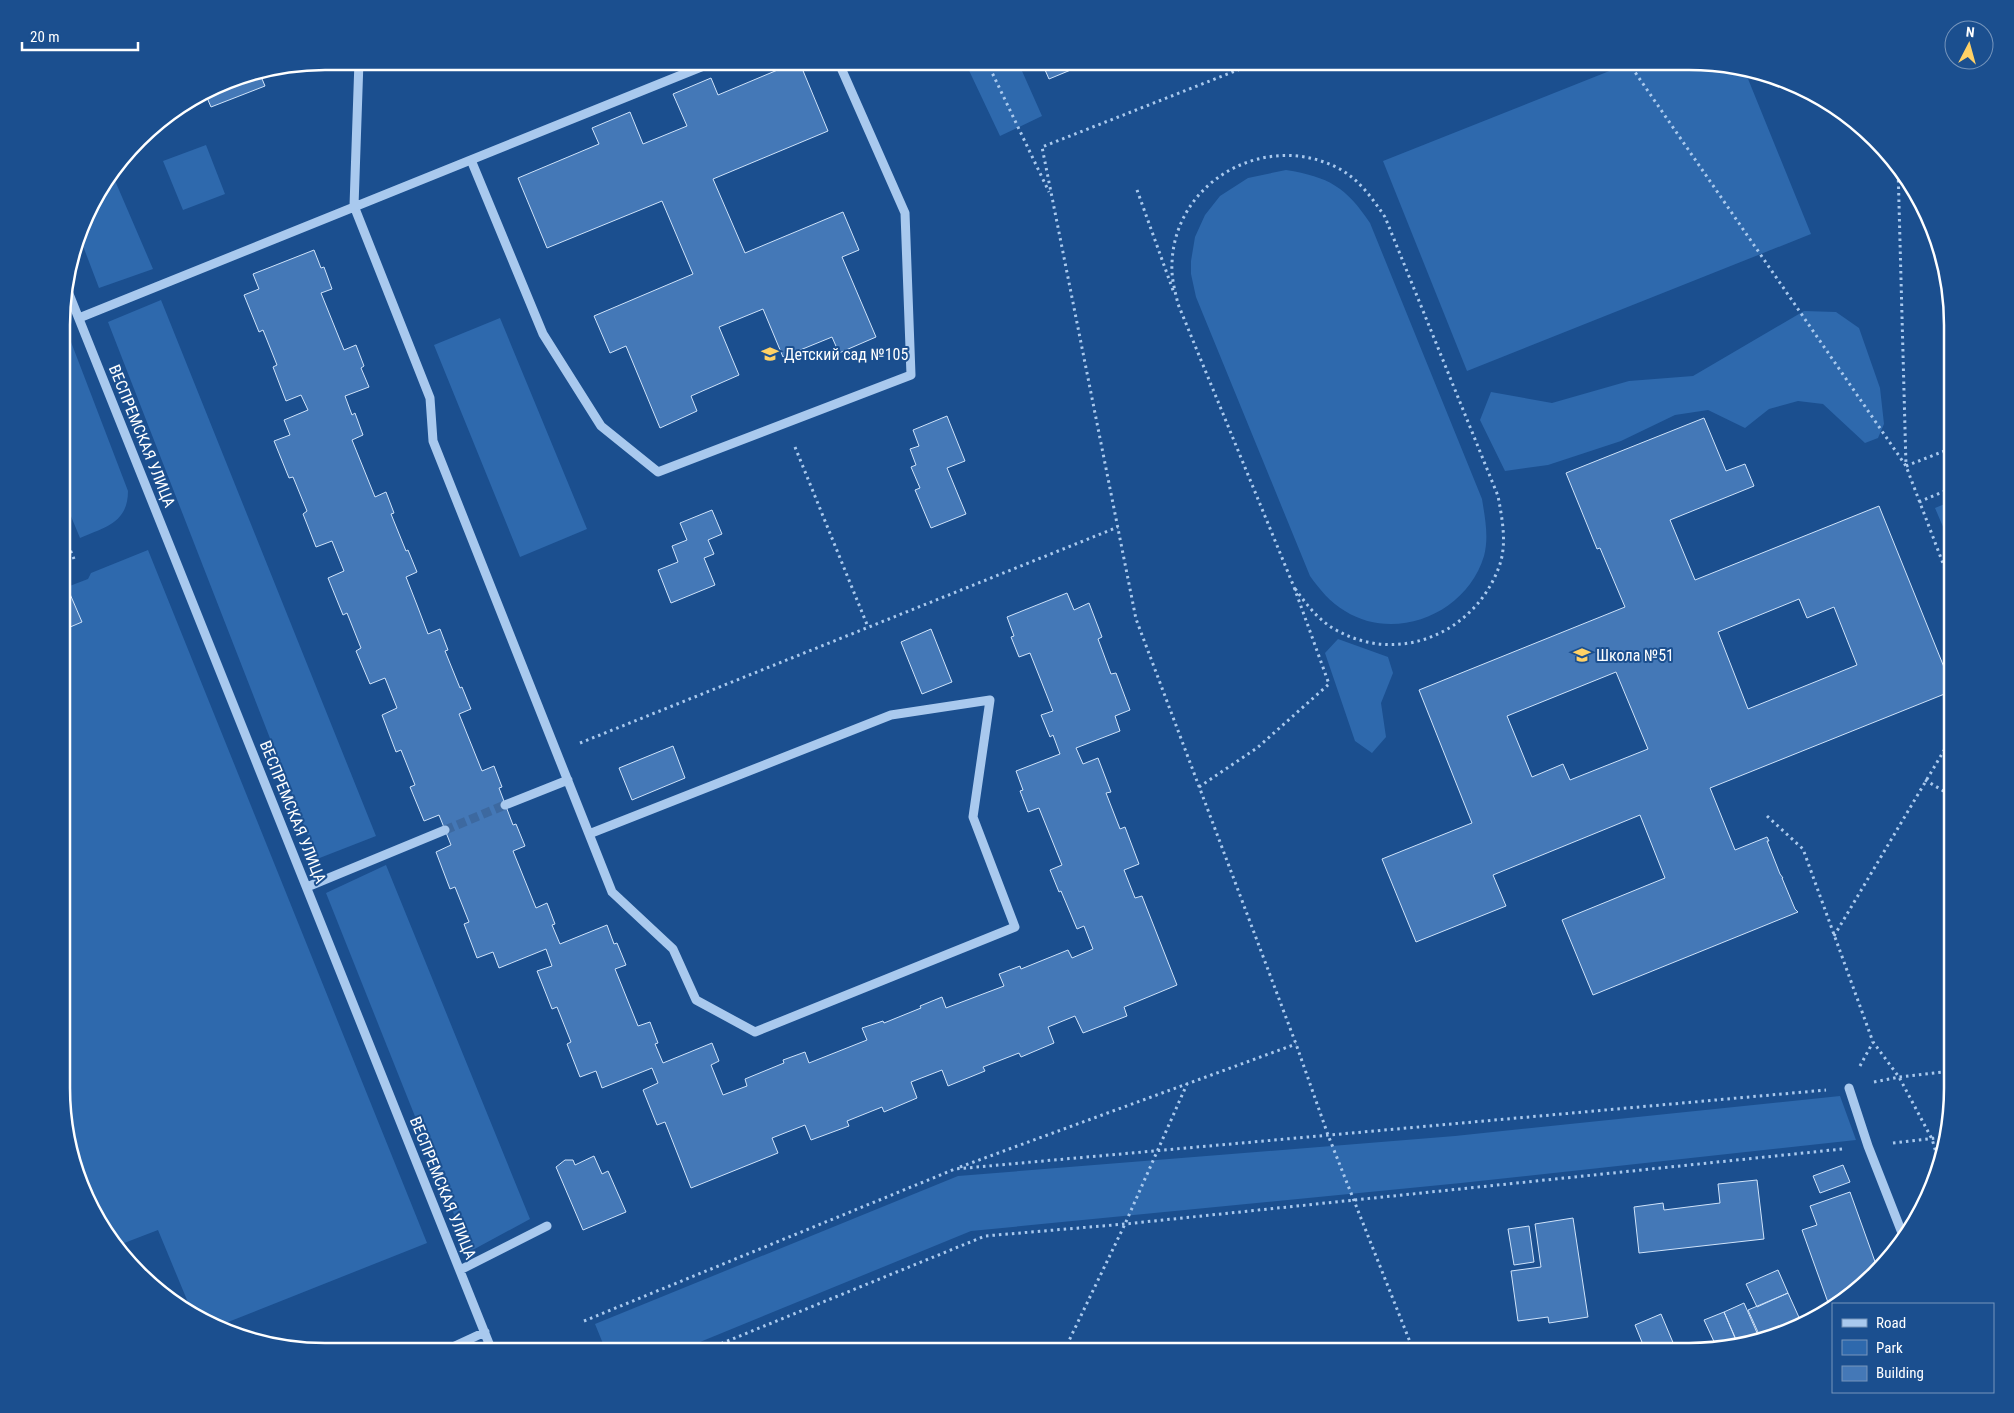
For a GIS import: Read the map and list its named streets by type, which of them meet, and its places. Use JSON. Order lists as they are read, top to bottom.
{
  "streets": {
    "street": ["ВЕСПРЕМСКАЯ УЛИЦА"]
  },
  "places": {
    "school or university": ["Детский сад №105", "Школа №51"]
  },
  "legend": ["Road", "Park", "Building"],
  "scale_bar": "20 m",
  "north": "top"
}
